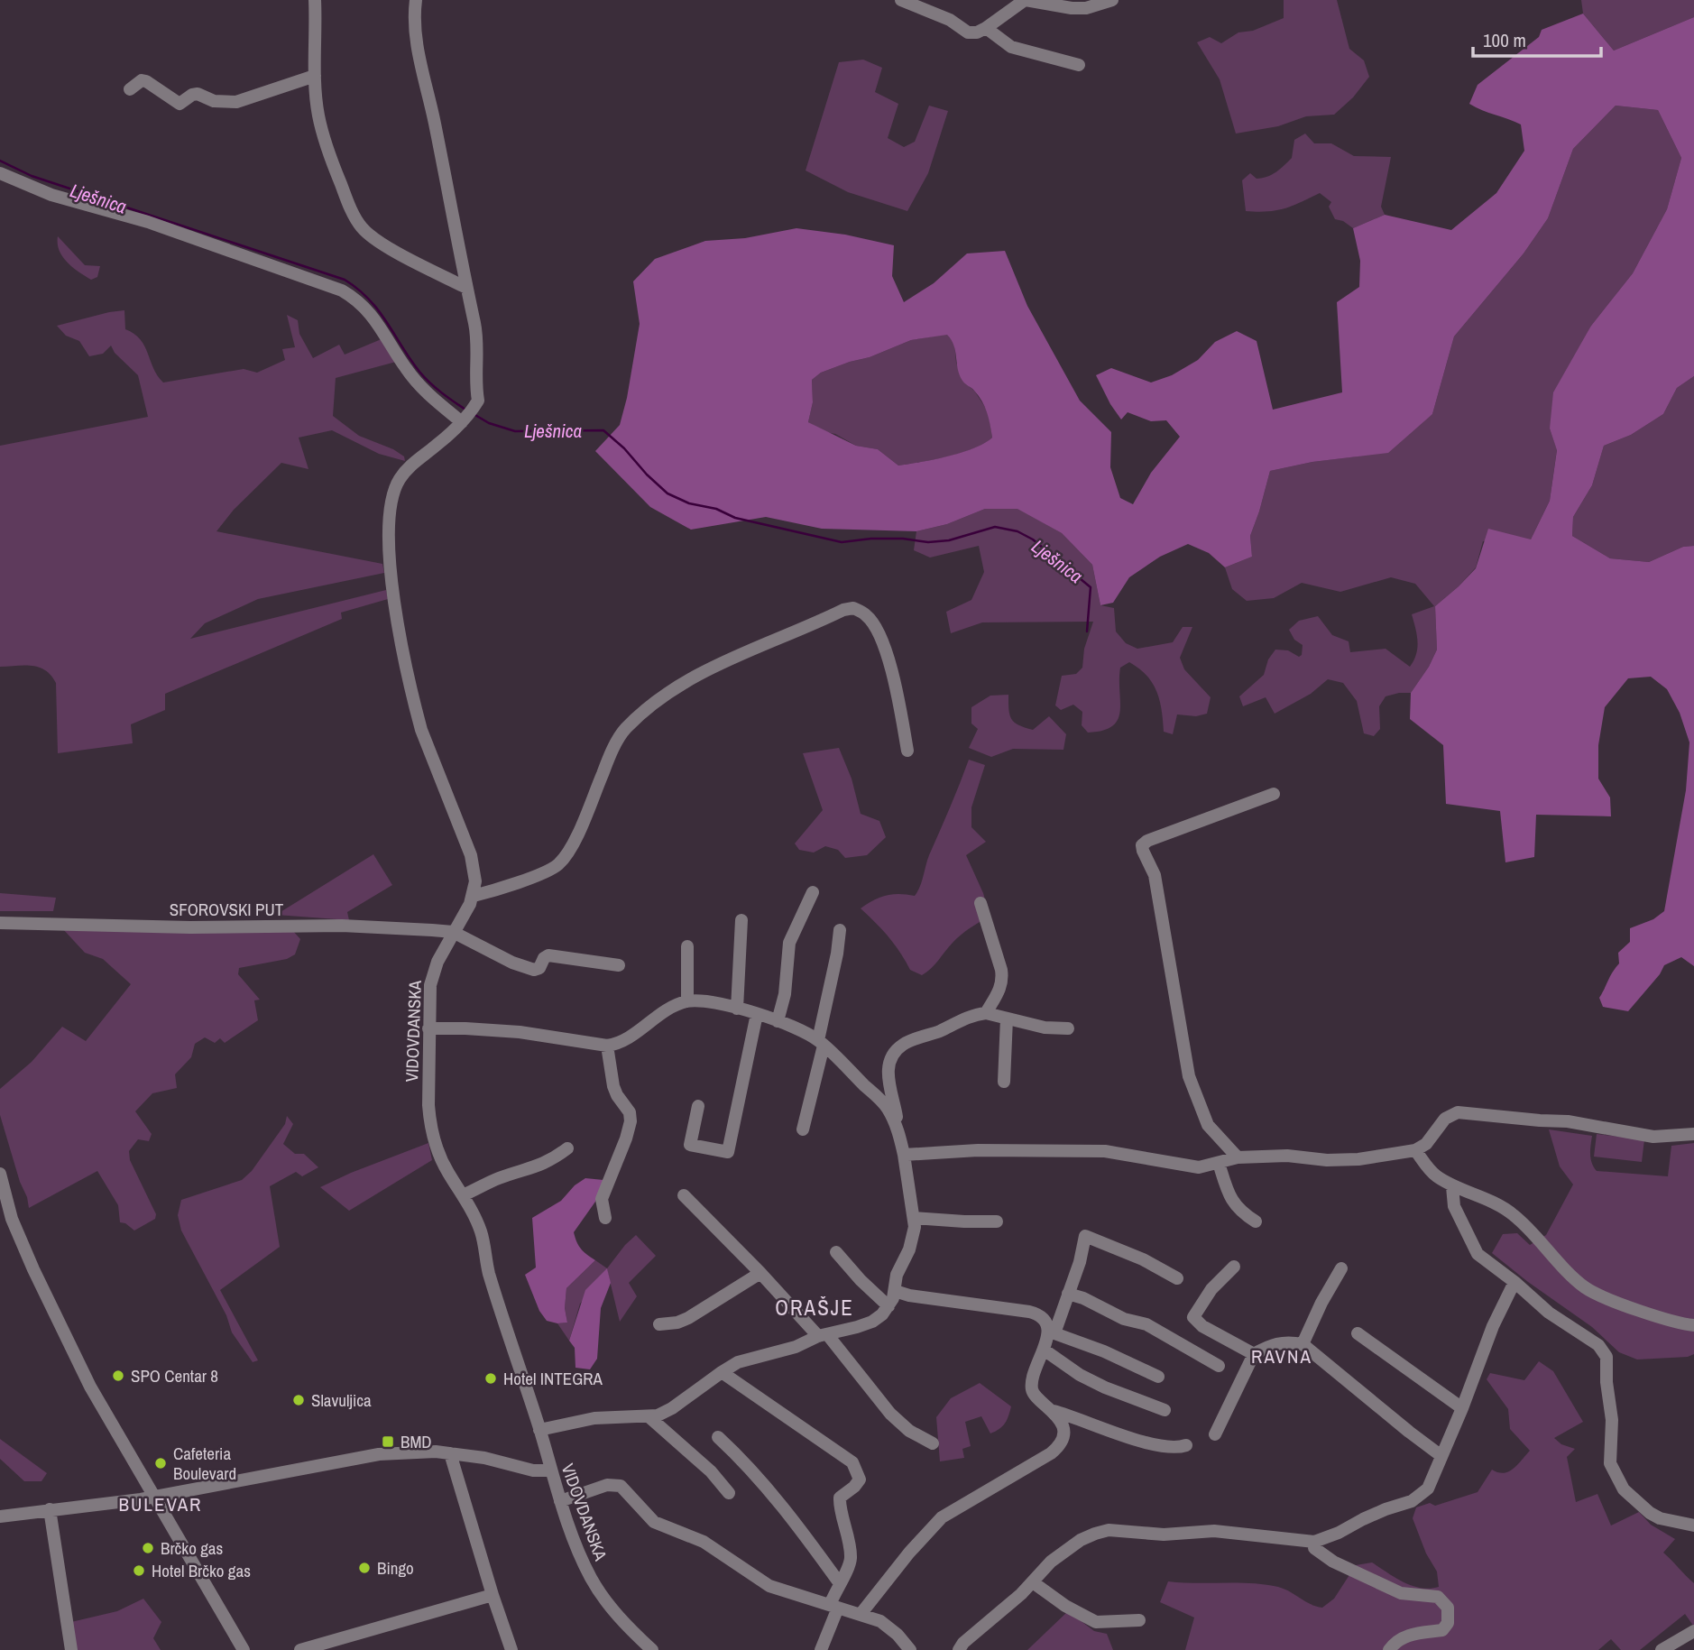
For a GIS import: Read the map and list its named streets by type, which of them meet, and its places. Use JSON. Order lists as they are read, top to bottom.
{
  "streets": {
    "street": ["SFOROVSKI PUT", "VIDOVDANSKA"]
  },
  "crossings": [
    ["SFOROVSKI PUT", "VIDOVDANSKA"]
  ],
  "districts": ["ORAŠJE", "RAVNA", "BULEVAR"],
  "water": ["Lješnica"],
  "places": {
    "other": [
      "SPO Centar 8",
      "Hotel INTEGRA",
      "Slavuljica",
      "Cafeteria Boulevard",
      "Brčko gas",
      "Bingo",
      "Hotel Brčko gas"
    ],
    "transit": ["BMD"]
  },
  "scale_bar": "100 m"
}
